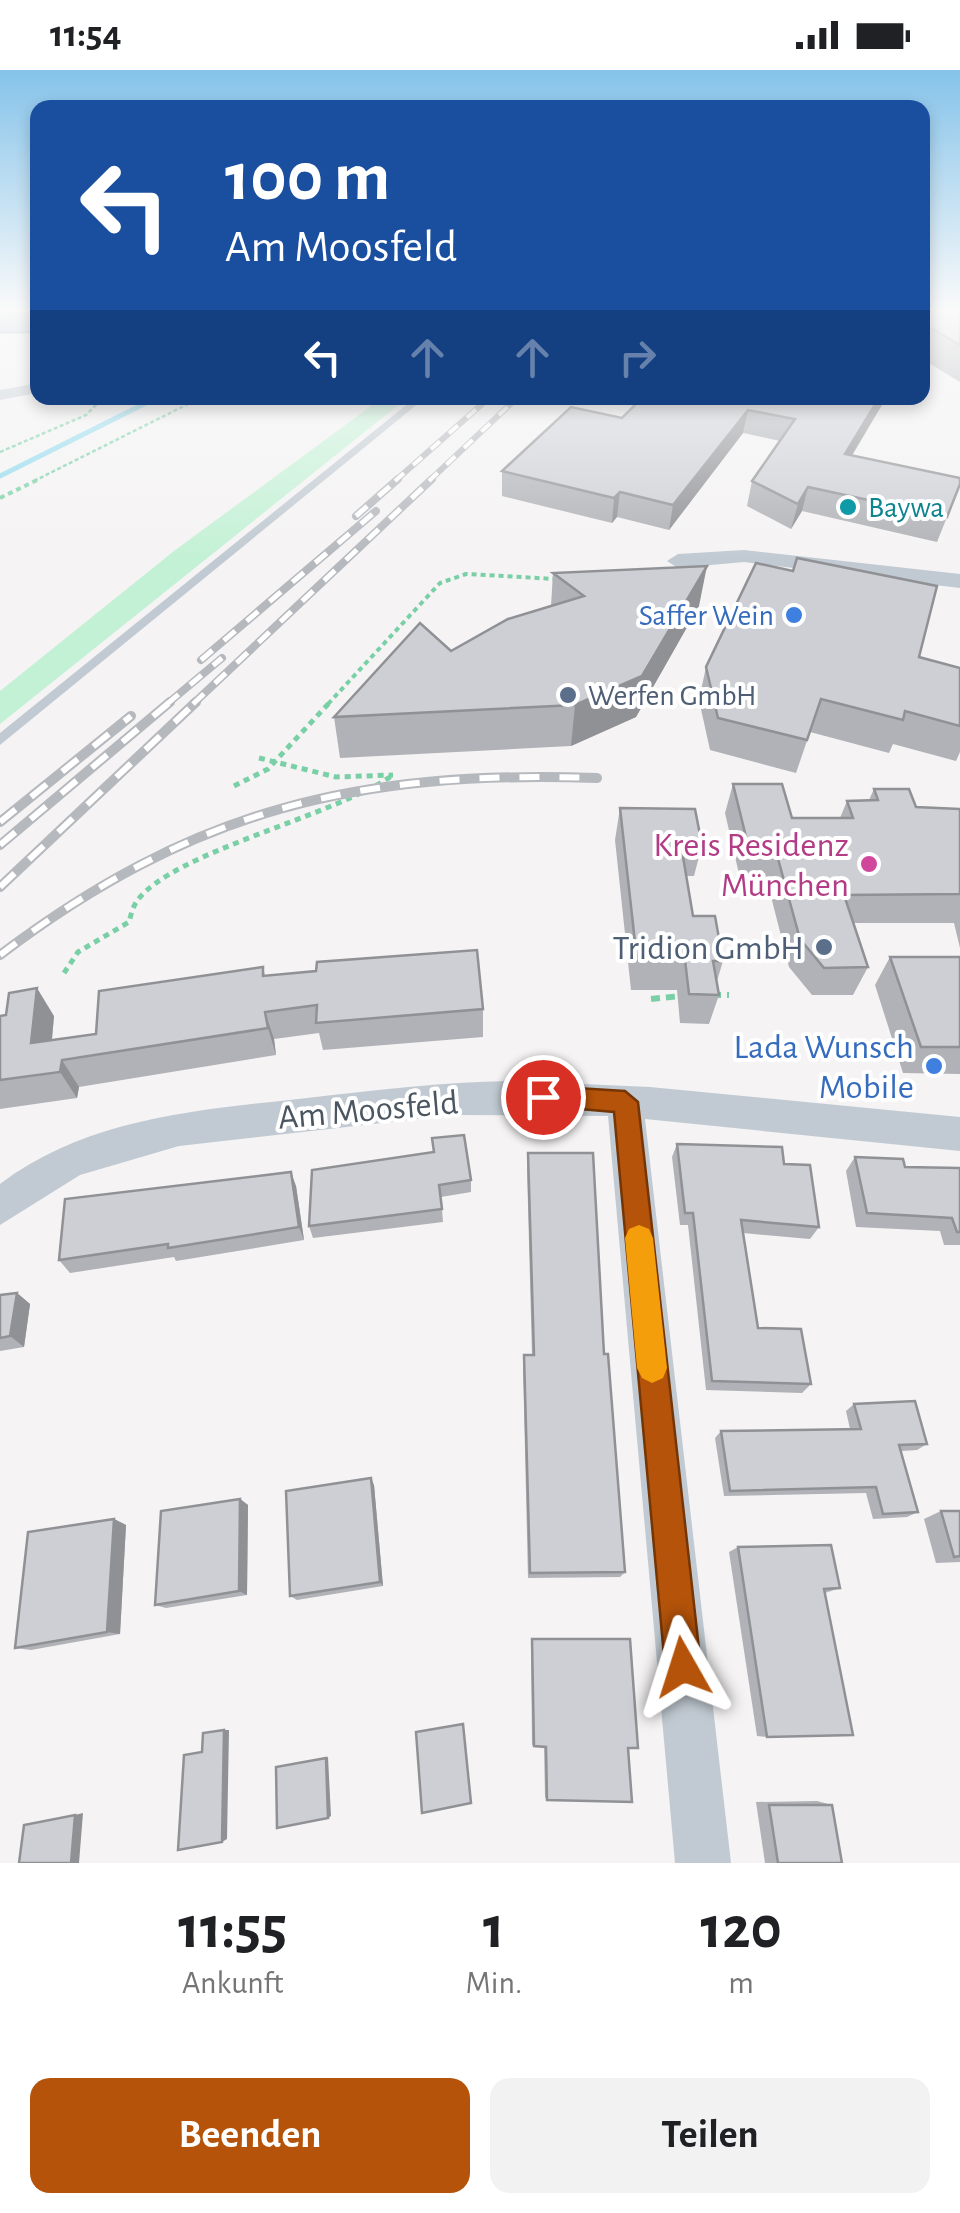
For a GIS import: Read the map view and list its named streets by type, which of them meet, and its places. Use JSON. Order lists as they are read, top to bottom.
{
  "streets": {
    "street": ["Am Moosfeld"]
  },
  "places": [
    "Baywa",
    "Saffer Wein",
    "Werfen GmbH",
    "Kreis Residenz München",
    "Tridion GmbH",
    "Lada Wunsch Mobile"
  ],
  "page": {
    "status": "11:54",
    "turn": ["100 m", "Am Moosfeld"],
    "eta": [
      "11:55",
      "Ankunft",
      "1",
      "Min.",
      "120",
      "m"
    ],
    "buttons": ["Beenden", "Teilen"]
  }
}
